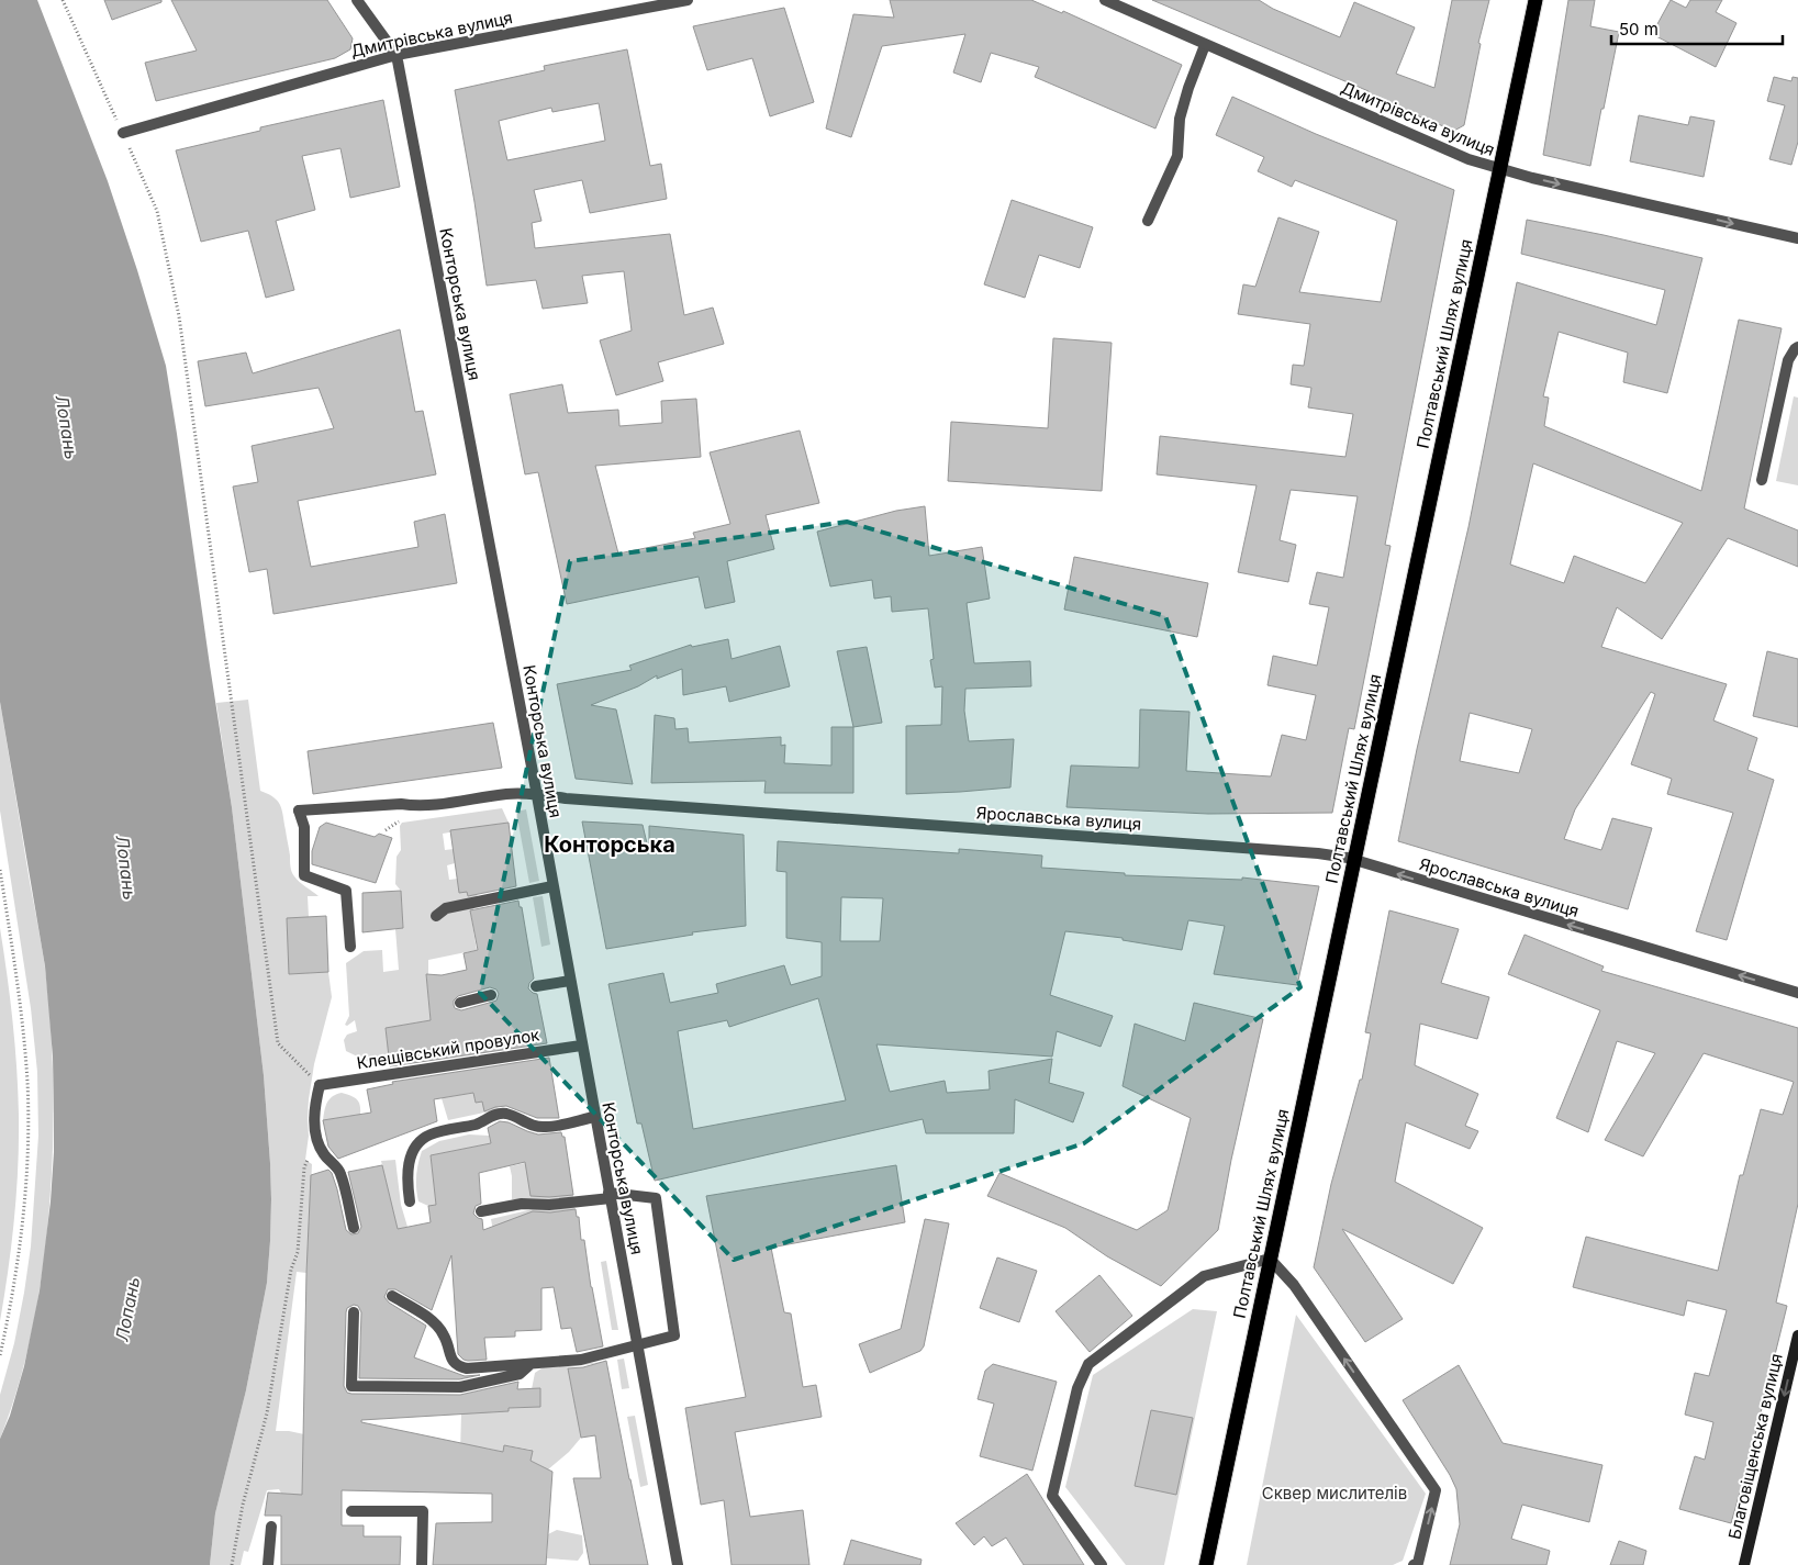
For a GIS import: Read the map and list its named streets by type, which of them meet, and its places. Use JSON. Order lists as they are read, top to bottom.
{
  "streets": {
    "main road": ["Полтавський Шлях вулиця"],
    "street": [
      "Дмитрівська вулиця",
      "Конторська вулиця",
      "Ярославська вулиця",
      "Клещівський провулок",
      "Благовіщенська вулиця"
    ]
  },
  "crossings": [
    ["Дмитрівська вулиця", "Конторська вулиця"],
    ["Дмитрівська вулиця", "Полтавський Шлях вулиця"],
    ["Конторська вулиця", "Ярославська вулиця"],
    ["Конторська вулиця", "Клещівський провулок"],
    ["Полтавський Шлях вулиця", "Ярославська вулиця"]
  ],
  "one_way": ["Благовіщенська вулиця"],
  "districts": ["Конторська"],
  "water": ["Лопань"],
  "parks": ["Сквер мислителів"],
  "scale_bar": "50 m"
}
